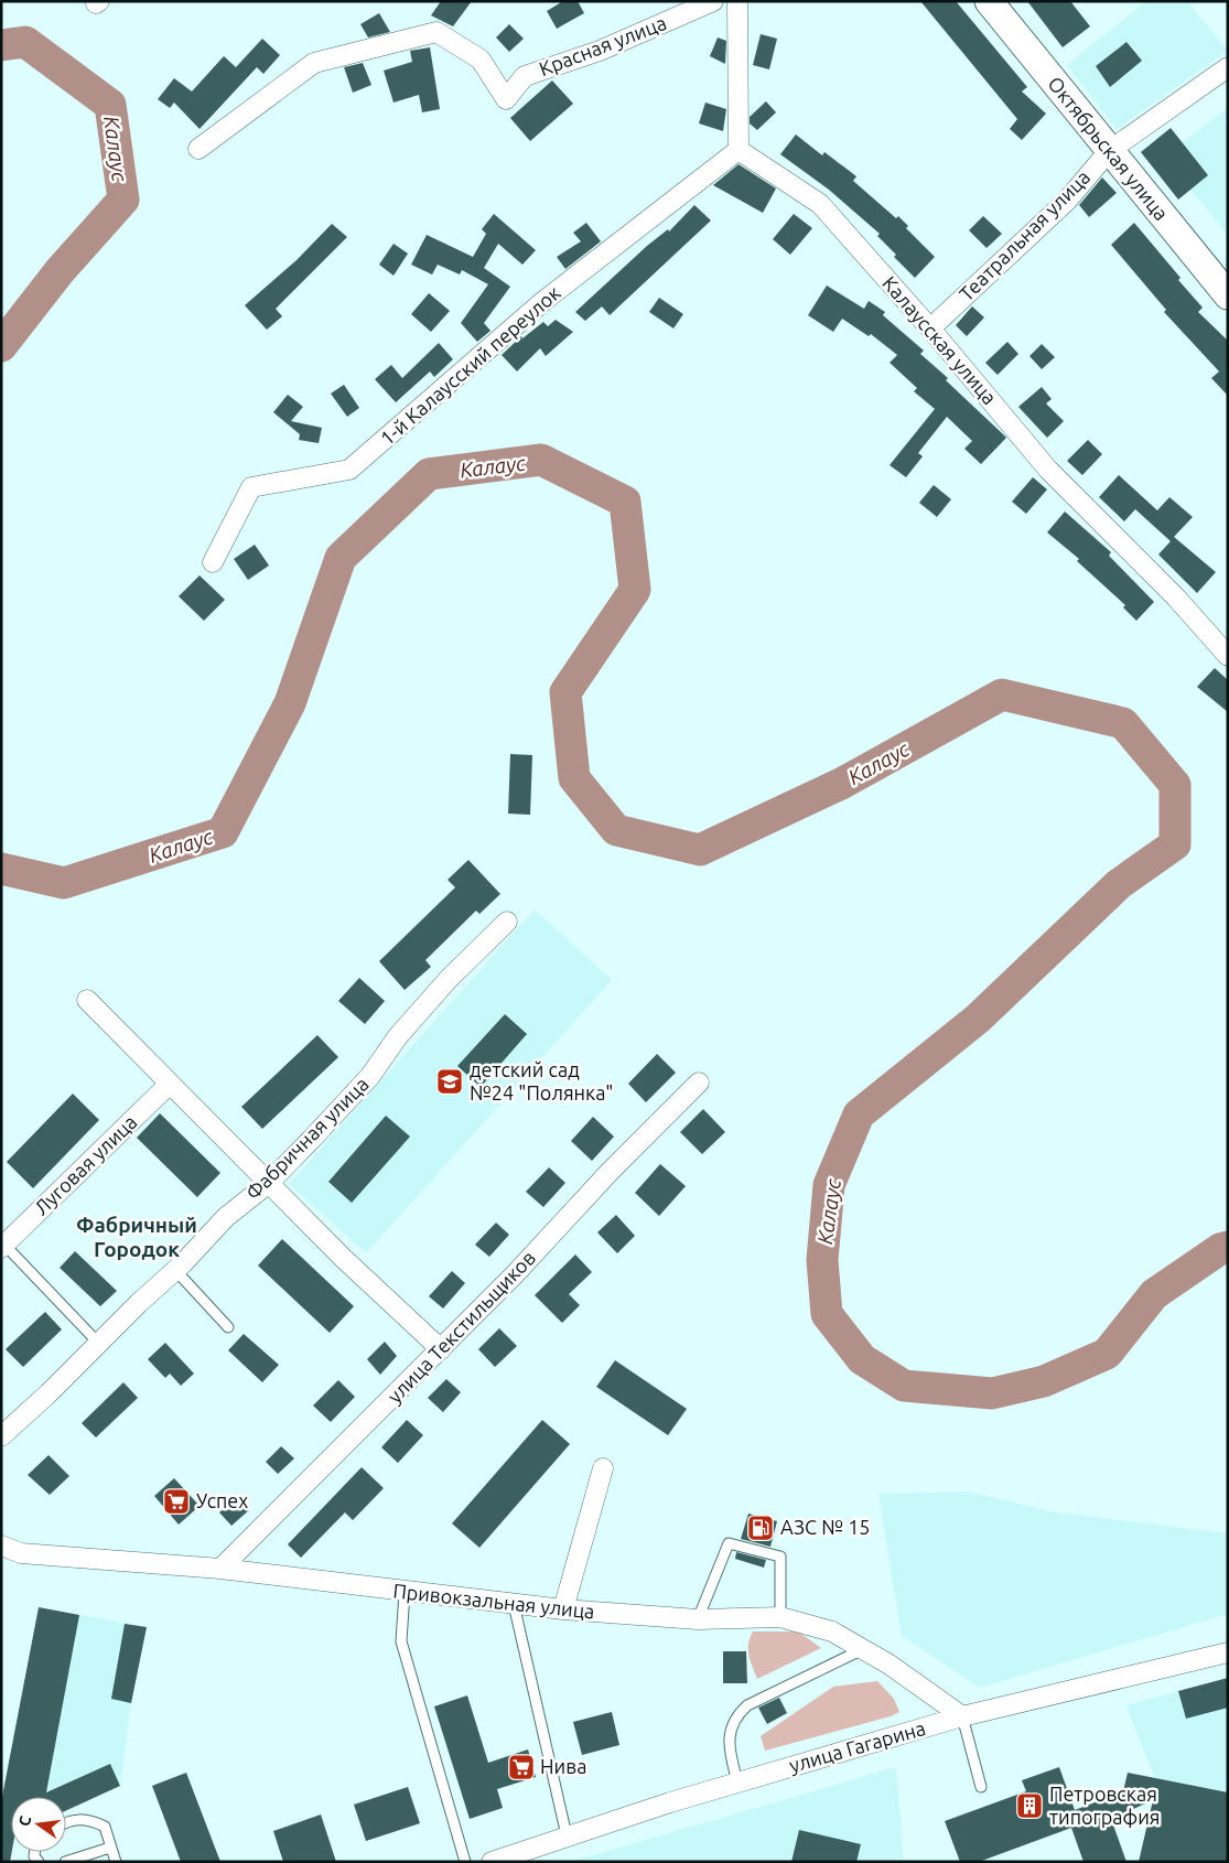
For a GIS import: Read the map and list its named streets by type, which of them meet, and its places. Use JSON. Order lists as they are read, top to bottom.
{
  "streets": {
    "main road": ["Октябрьская улица"],
    "street": [
      "Красная улица",
      "Театральная улица",
      "Калаусская улица",
      "1-й Калаусский переулок",
      "Фабричная улица",
      "Луговая улица",
      "улица Текстильщиков",
      "Привокзальная улица",
      "улица Гагарина"
    ]
  },
  "crossings": [
    ["Октябрьская улица", "Театральная улица"],
    ["Театральная улица", "Калаусская улица"],
    ["Калаусская улица", "1-й Калаусский переулок"],
    ["улица Текстильщиков", "Привокзальная улица"],
    ["Привокзальная улица", "улица Гагарина"]
  ],
  "districts": ["Фабричный Городок"],
  "water": ["Калаус"],
  "places": {
    "school or university": ["детский сад №24 \"Полянка\""],
    "supermarket": ["Успех", "Нива"],
    "fuel station": ["АЗС № 15"],
    "building": ["Петровская типография"]
  },
  "north": "left"
}
